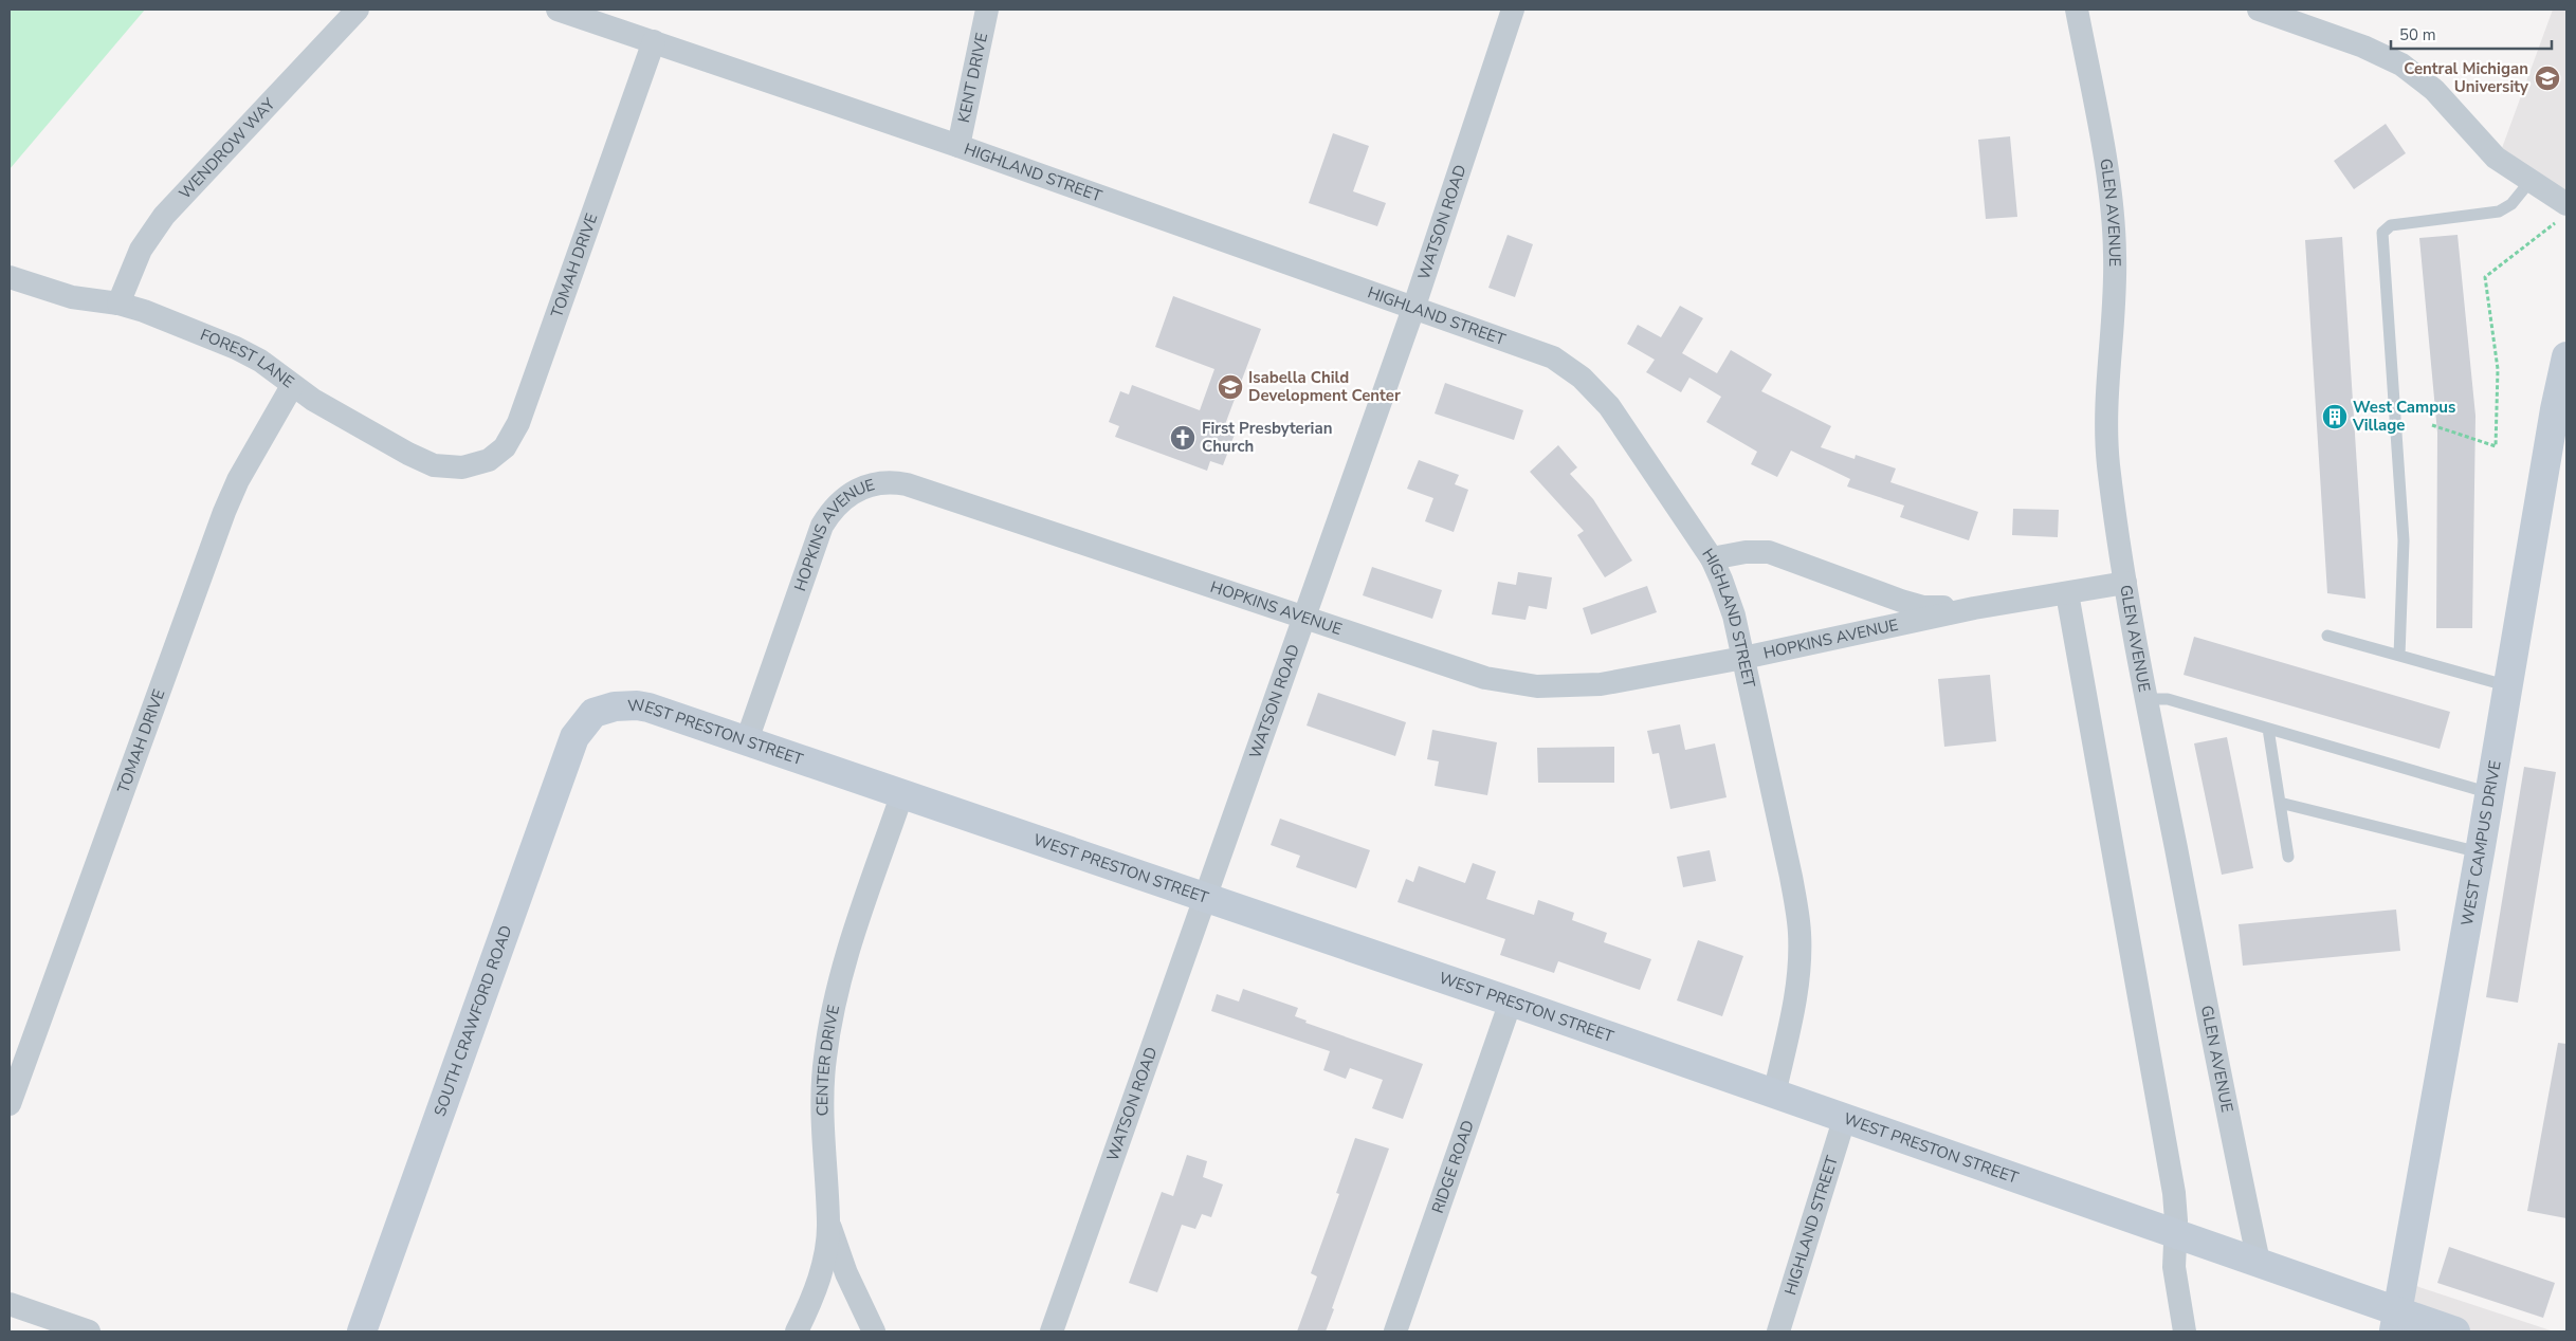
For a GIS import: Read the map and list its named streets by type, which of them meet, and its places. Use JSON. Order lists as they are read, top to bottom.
{
  "streets": {
    "street": [
      "KENT DRIVE",
      "WENDROW WAY",
      "HIGHLAND STREET",
      "GLEN AVENUE",
      "WATSON ROAD",
      "TOMAH DRIVE",
      "FOREST LANE",
      "HOPKINS AVENUE",
      "WEST PRESTON STREET",
      "WEST CAMPUS DRIVE",
      "SOUTH CRAWFORD ROAD",
      "CENTER DRIVE",
      "RIDGE ROAD"
    ]
  },
  "crossings": [
    ["KENT DRIVE", "HIGHLAND STREET"],
    ["WENDROW WAY", "FOREST LANE"],
    ["HIGHLAND STREET", "WATSON ROAD"],
    ["HIGHLAND STREET", "TOMAH DRIVE"],
    ["HIGHLAND STREET", "HOPKINS AVENUE"],
    ["HIGHLAND STREET", "WEST PRESTON STREET"],
    ["GLEN AVENUE", "HOPKINS AVENUE"],
    ["GLEN AVENUE", "WEST PRESTON STREET"],
    ["WATSON ROAD", "HOPKINS AVENUE"],
    ["WATSON ROAD", "WEST PRESTON STREET"],
    ["TOMAH DRIVE", "FOREST LANE"],
    ["HOPKINS AVENUE", "WEST PRESTON STREET"],
    ["WEST PRESTON STREET", "WEST CAMPUS DRIVE"],
    ["WEST PRESTON STREET", "SOUTH CRAWFORD ROAD"],
    ["WEST PRESTON STREET", "CENTER DRIVE"],
    ["WEST PRESTON STREET", "RIDGE ROAD"]
  ],
  "places": {
    "school or university": ["Central Michigan University", "Isabella Child Development Center"],
    "building": ["West Campus Village"],
    "church": ["First Presbyterian Church"]
  },
  "scale_bar": "50 m"
}
